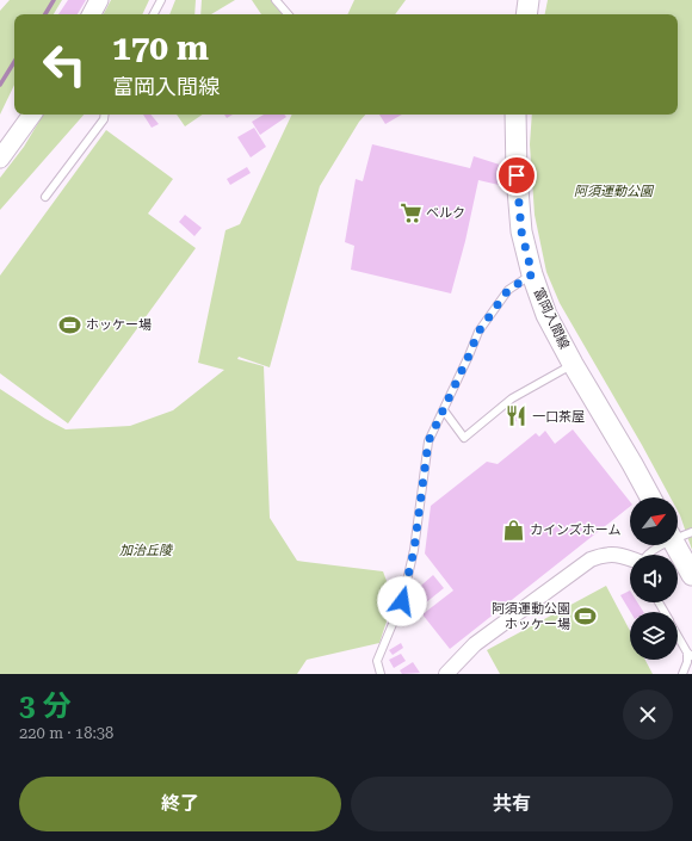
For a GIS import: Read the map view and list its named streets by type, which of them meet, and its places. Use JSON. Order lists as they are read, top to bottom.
{
  "streets": {
    "main road": ["富岡入間線"]
  },
  "parks": ["阿須運動公園", "加治丘陵"],
  "places": {
    "supermarket": ["ベルク"],
    "sports": ["ホッケー場", "阿須運動公園 ホッケー場"],
    "restaurant": ["一口茶屋"],
    "shop": ["カインズホーム"]
  },
  "north": "top right",
  "page": {
    "turn": ["170 m", "富岡入間線"],
    "heading": ["3 分", "220 m · 18:38"],
    "buttons": ["終了", "共有"]
  }
}
